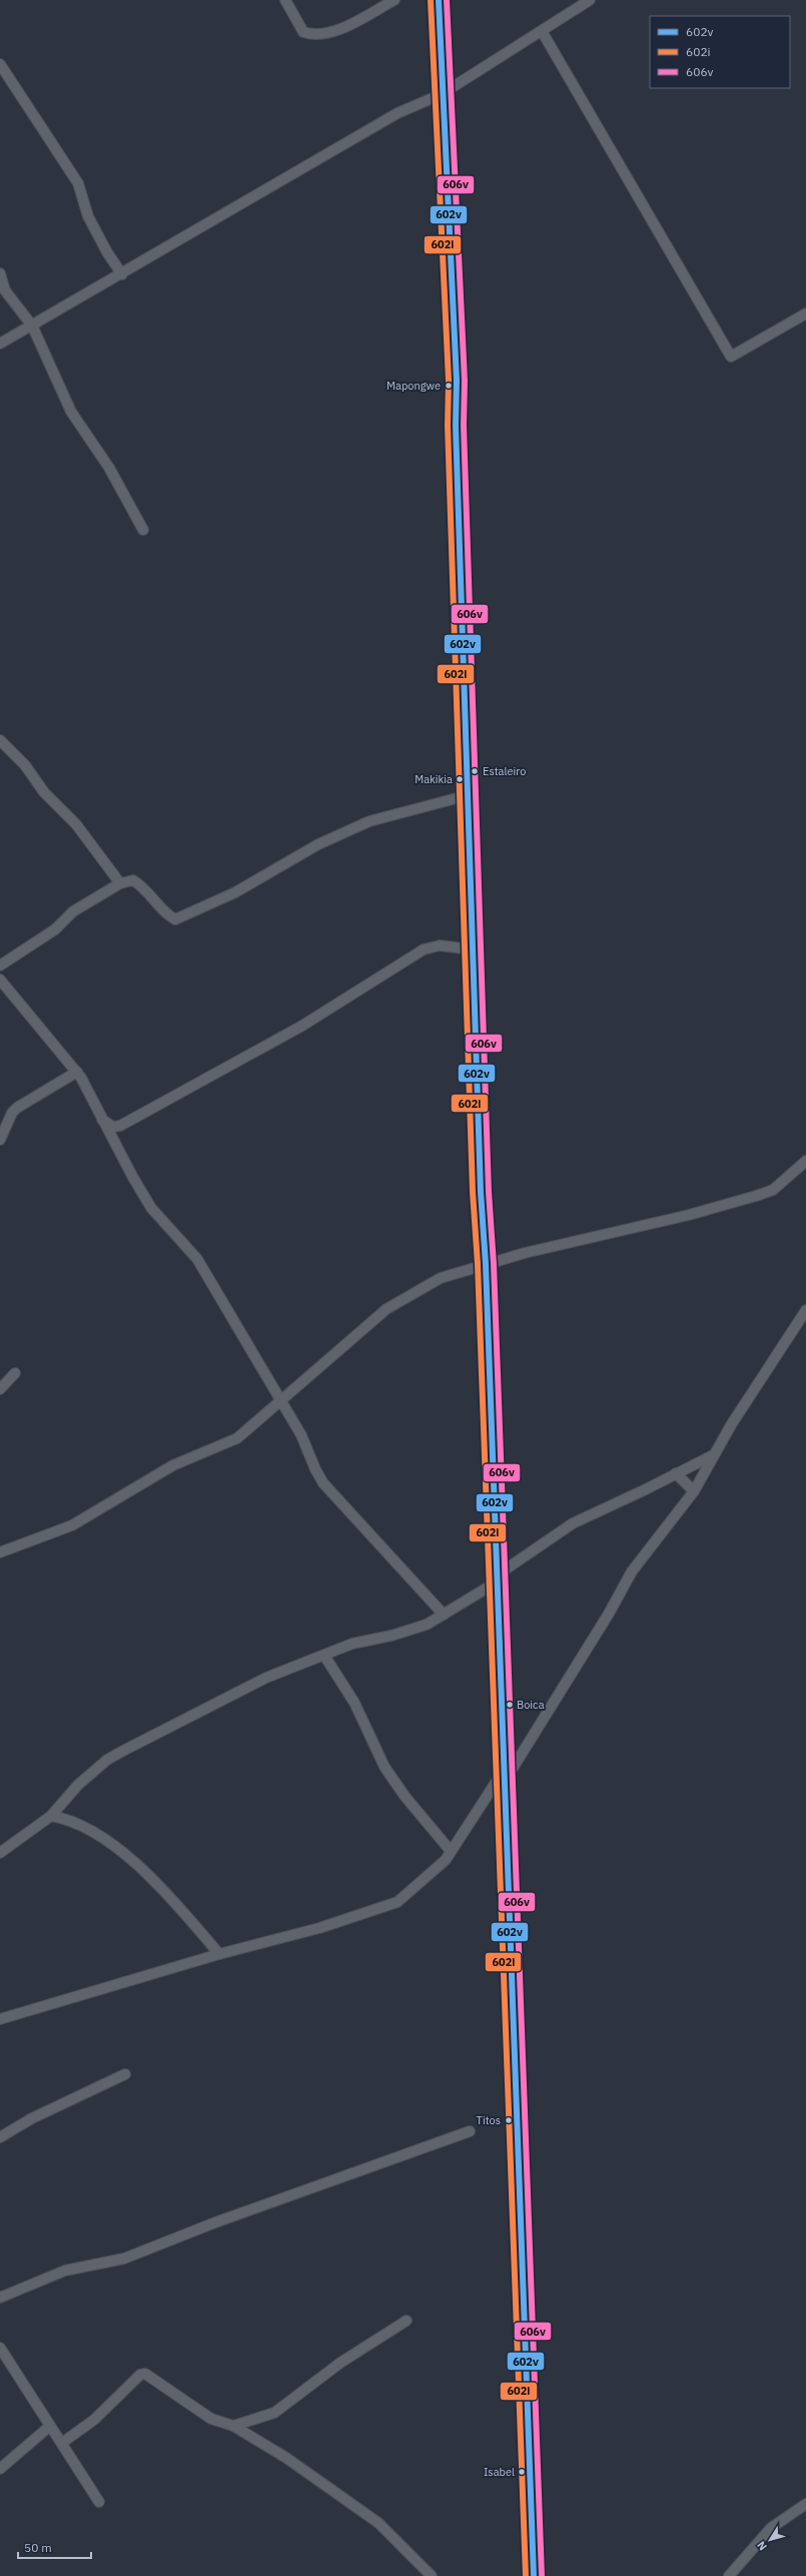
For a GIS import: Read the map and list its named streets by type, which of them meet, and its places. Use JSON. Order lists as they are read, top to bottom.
{
  "places": [
    "Mapongwe",
    "Estaleiro",
    "Makikia",
    "Boica",
    "Titos",
    "Isabel"
  ],
  "lines": ["transit line 602v", "transit line 602i", "transit line 606v"],
  "legend": ["602v", "602i", "606v"],
  "scale_bar": "50 m",
  "north": "bottom left"
}
